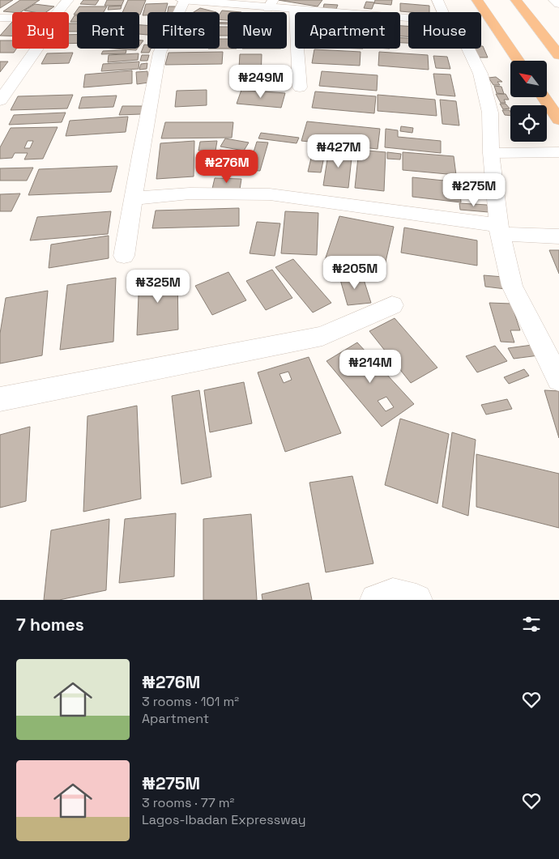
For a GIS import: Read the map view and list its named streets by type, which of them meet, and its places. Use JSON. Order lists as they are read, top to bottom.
{
  "north": "top left",
  "page": {
    "chip": [
      "Buy",
      "Rent",
      "Filters",
      "New",
      "Apartment",
      "House"
    ],
    "price": [
      "₦249M",
      "₦427M",
      "₦276M",
      "₦275M",
      "₦205M",
      "₦325M",
      "₦214M"
    ],
    "heading": "7 homes",
    "list": [
      {
        "name": "₦276M",
        "note": "3 rooms · 101 m² · Apartment"
      },
      {
        "name": "₦275M",
        "note": "3 rooms · 77 m² · Lagos-Ibadan Expressway"
      }
    ]
  }
}
